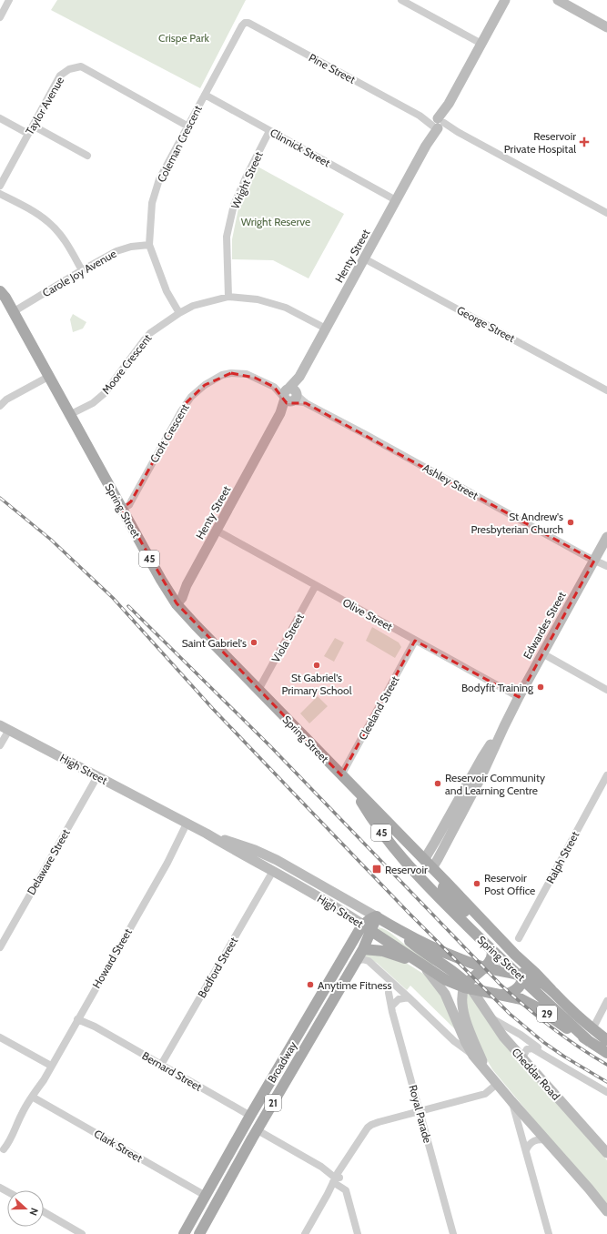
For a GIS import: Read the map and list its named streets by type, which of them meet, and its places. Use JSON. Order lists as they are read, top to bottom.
{
  "streets": {
    "main road": [
      "Spring Street",
      "45",
      "High Street",
      "29",
      "Broadway",
      "21"
    ],
    "street": [
      "Pine Street",
      "Taylor Avenue",
      "Coleman Crescent",
      "Clinnick Street",
      "Wright Street",
      "Henty Street",
      "Carole Joy Avenue",
      "George Street",
      "Moore Crescent",
      "Croft Crescent",
      "Ashley Street",
      "Olive Street",
      "Edwardes Street",
      "Viola Street",
      "Cleeland Street",
      "Ralph Street",
      "Delaware Street",
      "Howard Street",
      "Bedford Street",
      "Bernard Street",
      "Cheddar Road",
      "Royal Parade",
      "Clark Street"
    ]
  },
  "crossings": [
    ["Pine Street", "Coleman Crescent"],
    ["Pine Street", "Henty Street"],
    ["Taylor Avenue", "Coleman Crescent"],
    ["Coleman Crescent", "Clinnick Street"],
    ["Coleman Crescent", "Carole Joy Avenue"],
    ["Coleman Crescent", "Moore Crescent"],
    ["Clinnick Street", "Wright Street"],
    ["Clinnick Street", "Henty Street"],
    ["Wright Street", "Moore Crescent"],
    ["Henty Street", "George Street"],
    ["Henty Street", "Moore Crescent"],
    ["Henty Street", "Croft Crescent"],
    ["Henty Street", "Ashley Street"],
    ["Henty Street", "Spring Street"],
    ["Henty Street", "Olive Street"],
    ["Carole Joy Avenue", "Spring Street"],
    ["Moore Crescent", "Spring Street"],
    ["Croft Crescent", "Ashley Street"],
    ["Croft Crescent", "Spring Street"],
    ["Ashley Street", "Edwardes Street"],
    ["Spring Street", "Edwardes Street"],
    ["Spring Street", "Viola Street"],
    ["Spring Street", "Cleeland Street"],
    ["Spring Street", "High Street"],
    ["Olive Street", "Edwardes Street"],
    ["Olive Street", "Viola Street"],
    ["Olive Street", "Cleeland Street"],
    ["High Street", "Delaware Street"],
    ["High Street", "Howard Street"],
    ["High Street", "Bedford Street"],
    ["High Street", "Broadway"],
    ["High Street", "Cheddar Road"],
    ["Howard Street", "Bernard Street"],
    ["Howard Street", "Clark Street"],
    ["Bedford Street", "Bernard Street"],
    ["Broadway", "Bernard Street"],
    ["Broadway", "Clark Street"]
  ],
  "parks": ["Crispe Park", "Wright Reserve"],
  "places": {
    "health": ["Reservoir Private Hospital"],
    "other": [
      "St Andrew's Presbyterian Church",
      "Saint Gabriel's",
      "St Gabriel's Primary School",
      "Bodyfit Training",
      "Reservoir Community and Learning Centre",
      "Reservoir Post Office",
      "Anytime Fitness"
    ],
    "transit": ["Reservoir"]
  },
  "north": "right"
}
